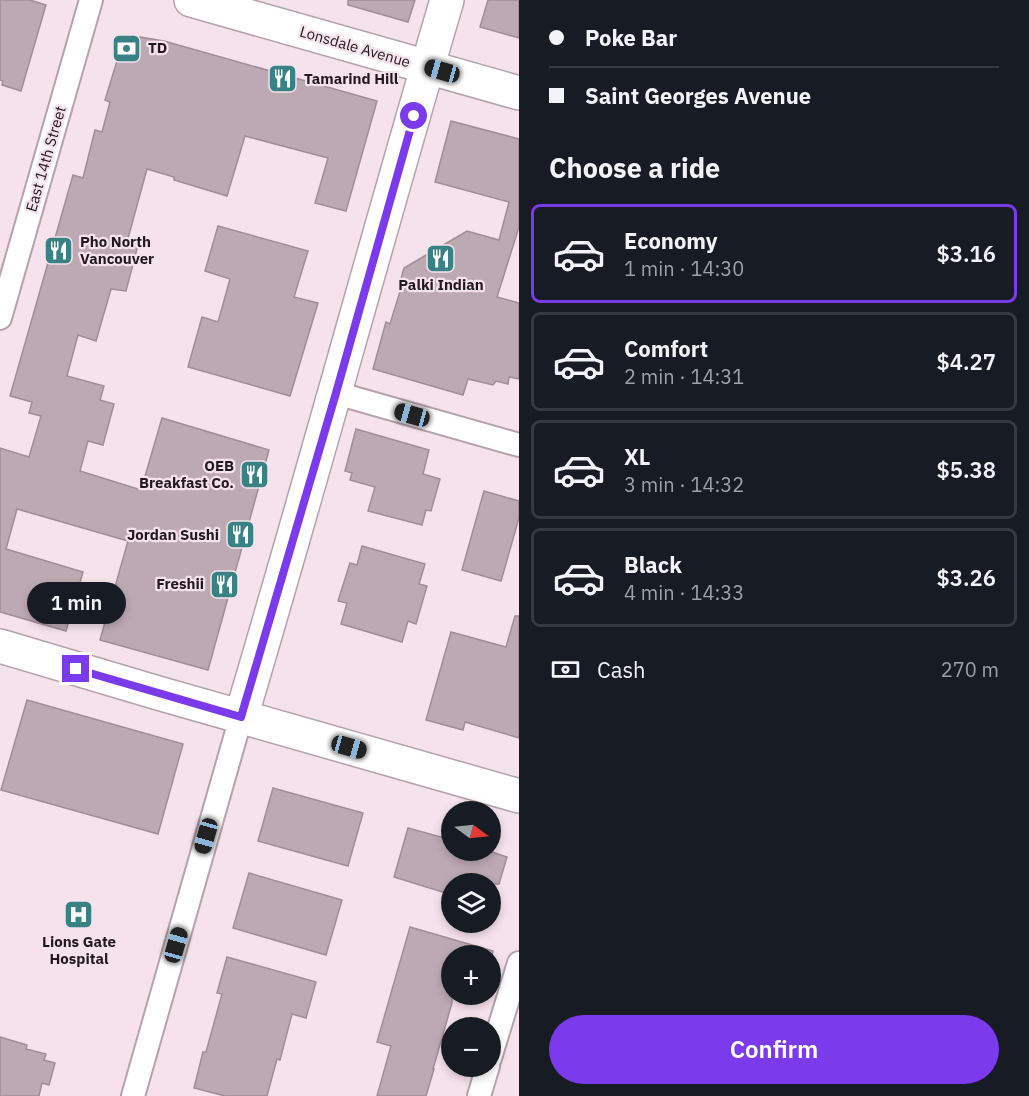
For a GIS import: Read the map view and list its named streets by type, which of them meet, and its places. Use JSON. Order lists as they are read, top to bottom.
{
  "streets": {
    "street": ["Lonsdale Avenue", "East 14th Street"]
  },
  "places": {
    "bank": ["TD"],
    "restaurant": [
      "Tamarind Hill",
      "Pho North Vancouver",
      "Palki Indian",
      "OEB Breakfast Co.",
      "Jordan Sushi",
      "Freshii"
    ],
    "hospital": ["Lions Gate Hospital"]
  },
  "north": "right",
  "page": {
    "banner": ["Poke Bar", "Saint Georges Avenue"],
    "heading": "Choose a ride",
    "list": [
      {
        "name": "Economy",
        "note": "1 min · 14:30",
        "value": "$3.16"
      },
      {
        "name": "Comfort",
        "note": "2 min · 14:31",
        "value": "$4.27"
      },
      {
        "name": "XL",
        "note": "3 min · 14:32",
        "value": "$5.38"
      },
      {
        "name": "Black",
        "note": "4 min · 14:33",
        "value": "$3.26"
      }
    ],
    "bubble": "1 min",
    "pay": ["Cash", "270 m"],
    "map_buttons": ["+", "−"],
    "buttons": "Confirm"
  }
}
